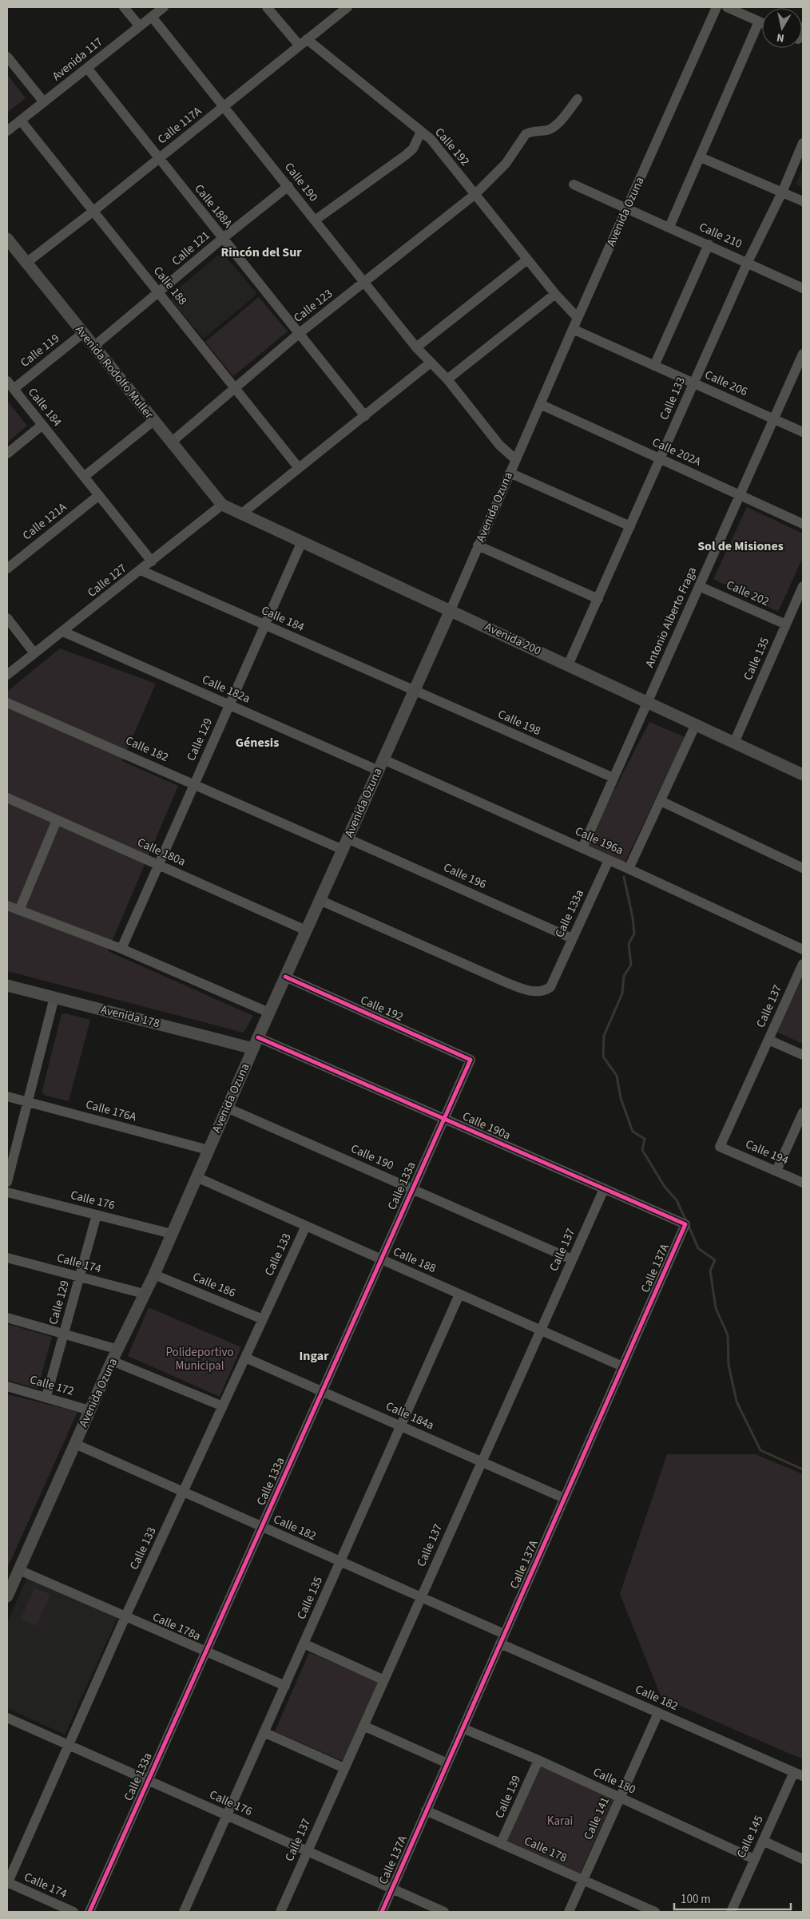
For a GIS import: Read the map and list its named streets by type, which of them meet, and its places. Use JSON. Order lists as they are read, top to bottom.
{
  "streets": {
    "main road": [
      "Avenida Ozuna",
      "Avenida Rodolfo Muller",
      "Avenida 200",
      "Avenida 178"
    ],
    "street": [
      "Avenida 117",
      "Calle 117A",
      "Calle 192",
      "Calle 190",
      "Calle 188A",
      "Calle 210",
      "Calle 121",
      "Calle 188",
      "Calle 123",
      "Calle 119",
      "Calle 206",
      "Calle 133",
      "Calle 184",
      "Calle 202A",
      "Calle 121A",
      "Calle 127",
      "Calle 202",
      "Antonio Alberto Fraga",
      "Calle 135",
      "Calle 182a",
      "Calle 198",
      "Calle 129",
      "Calle 182",
      "Calle 196a",
      "Calle 180a",
      "Calle 196",
      "Calle 133a",
      "Calle 137",
      "Calle 176A",
      "Calle 190a",
      "Calle 194",
      "Calle 176",
      "Calle 174",
      "Calle 137A",
      "Calle 186",
      "Calle 172",
      "Calle 184a",
      "Calle 178a",
      "Calle 180",
      "Calle 139",
      "Calle 141",
      "Calle 145",
      "Calle 178"
    ]
  },
  "crossings": [
    ["Avenida 117", "Calle 190"],
    ["Avenida 117", "Calle 188A"],
    ["Avenida 117", "Calle 188"],
    ["Calle 117A", "Calle 192"],
    ["Calle 117A", "Calle 190"],
    ["Calle 117A", "Calle 188A"],
    ["Calle 117A", "Calle 188"],
    ["Calle 117A", "Avenida Rodolfo Muller"],
    ["Calle 192", "Avenida Ozuna"],
    ["Calle 192", "Calle 123"],
    ["Calle 192", "Calle 133a"],
    ["Calle 190", "Avenida Ozuna"],
    ["Calle 190", "Calle 121"],
    ["Calle 190", "Calle 123"],
    ["Calle 190", "Calle 133a"],
    ["Calle 190", "Calle 137"],
    ["Calle 188A", "Calle 121"],
    ["Calle 188A", "Calle 123"],
    ["Avenida Ozuna", "Calle 210"],
    ["Avenida Ozuna", "Calle 188"],
    ["Avenida Ozuna", "Calle 206"],
    ["Avenida Ozuna", "Calle 184"],
    ["Avenida Ozuna", "Calle 202A"],
    ["Avenida Ozuna", "Avenida 200"],
    ["Avenida Ozuna", "Calle 182a"],
    ["Avenida Ozuna", "Calle 198"],
    ["Avenida Ozuna", "Calle 182"],
    ["Avenida Ozuna", "Calle 196a"],
    ["Avenida Ozuna", "Calle 180a"],
    ["Avenida Ozuna", "Calle 196"],
    ["Avenida Ozuna", "Calle 133a"],
    ["Avenida Ozuna", "Avenida 178"],
    ["Avenida Ozuna", "Calle 176A"],
    ["Avenida Ozuna", "Calle 190a"],
    ["Avenida Ozuna", "Calle 176"],
    ["Avenida Ozuna", "Calle 174"],
    ["Avenida Ozuna", "Calle 186"],
    ["Avenida Ozuna", "Calle 172"],
    ["Avenida Ozuna", "Calle 178a"],
    ["Calle 210", "Calle 133"],
    ["Calle 121", "Calle 188"],
    ["Calle 121", "Avenida Rodolfo Muller"],
    ["Calle 188", "Calle 123"],
    ["Calle 188", "Calle 133"],
    ["Calle 188", "Calle 135"],
    ["Calle 188", "Calle 133a"],
    ["Calle 188", "Calle 137"],
    ["Calle 188", "Calle 137A"],
    ["Calle 123", "Avenida Rodolfo Muller"],
    ["Calle 119", "Avenida Rodolfo Muller"],
    ["Calle 119", "Calle 184"],
    ["Avenida Rodolfo Muller", "Calle 127"],
    ["Avenida Rodolfo Muller", "Avenida 200"],
    ["Calle 206", "Calle 133"],
    ["Calle 206", "Antonio Alberto Fraga"],
    ["Calle 133", "Calle 202A"],
    ["Calle 133", "Avenida 200"],
    ["Calle 133", "Calle 182"],
    ["Calle 133", "Calle 176"],
    ["Calle 133", "Calle 174"],
    ["Calle 133", "Calle 186"],
    ["Calle 133", "Calle 184a"],
    ["Calle 133", "Calle 178a"],
    ["Calle 184", "Calle 121A"],
    ["Calle 184", "Calle 127"],
    ["Calle 184", "Calle 198"],
    ["Calle 184", "Calle 129"],
    ["Calle 202A", "Antonio Alberto Fraga"],
    ["Calle 127", "Avenida 200"],
    ["Calle 127", "Calle 182a"],
    ["Calle 202", "Antonio Alberto Fraga"],
    ["Calle 202", "Calle 135"],
    ["Antonio Alberto Fraga", "Avenida 200"],
    ["Antonio Alberto Fraga", "Calle 198"],
    ["Antonio Alberto Fraga", "Calle 196a"],
    ["Avenida 200", "Calle 135"],
    ["Avenida 200", "Calle 129"],
    ["Calle 135", "Calle 182"],
    ["Calle 135", "Calle 176"],
    ["Calle 135", "Calle 184a"],
    ["Calle 135", "Calle 178a"],
    ["Calle 182a", "Calle 129"],
    ["Calle 129", "Calle 182"],
    ["Calle 129", "Calle 180a"],
    ["Calle 129", "Calle 176"],
    ["Calle 129", "Calle 174"],
    ["Calle 129", "Calle 172"],
    ["Calle 182", "Calle 196"],
    ["Calle 182", "Calle 133a"],
    ["Calle 182", "Calle 137"],
    ["Calle 182", "Calle 137A"],
    ["Calle 182", "Calle 141"],
    ["Calle 182", "Calle 145"],
    ["Calle 196a", "Calle 133a"],
    ["Calle 196", "Calle 133a"],
    ["Calle 133a", "Calle 190a"],
    ["Calle 133a", "Calle 176"],
    ["Calle 133a", "Calle 184a"],
    ["Calle 133a", "Calle 178a"],
    ["Calle 137", "Calle 190a"],
    ["Calle 137", "Calle 194"],
    ["Calle 137", "Calle 176"],
    ["Calle 137", "Calle 184a"],
    ["Avenida 178", "Calle 190a"],
    ["Calle 190a", "Calle 137A"],
    ["Calle 176", "Calle 137A"],
    ["Calle 137A", "Calle 184a"],
    ["Calle 137A", "Calle 180"],
    ["Calle 137A", "Calle 178"],
    ["Calle 180", "Calle 139"],
    ["Calle 180", "Calle 141"],
    ["Calle 180", "Calle 145"],
    ["Calle 139", "Calle 178"],
    ["Calle 141", "Calle 178"]
  ],
  "districts": [
    "Rincón del Sur",
    "Sol de Misiones",
    "Génesis",
    "Ingar"
  ],
  "parks": ["Polideportivo Municipal", "Karai"],
  "scale_bar": "100 m",
  "north": "bottom"
}
